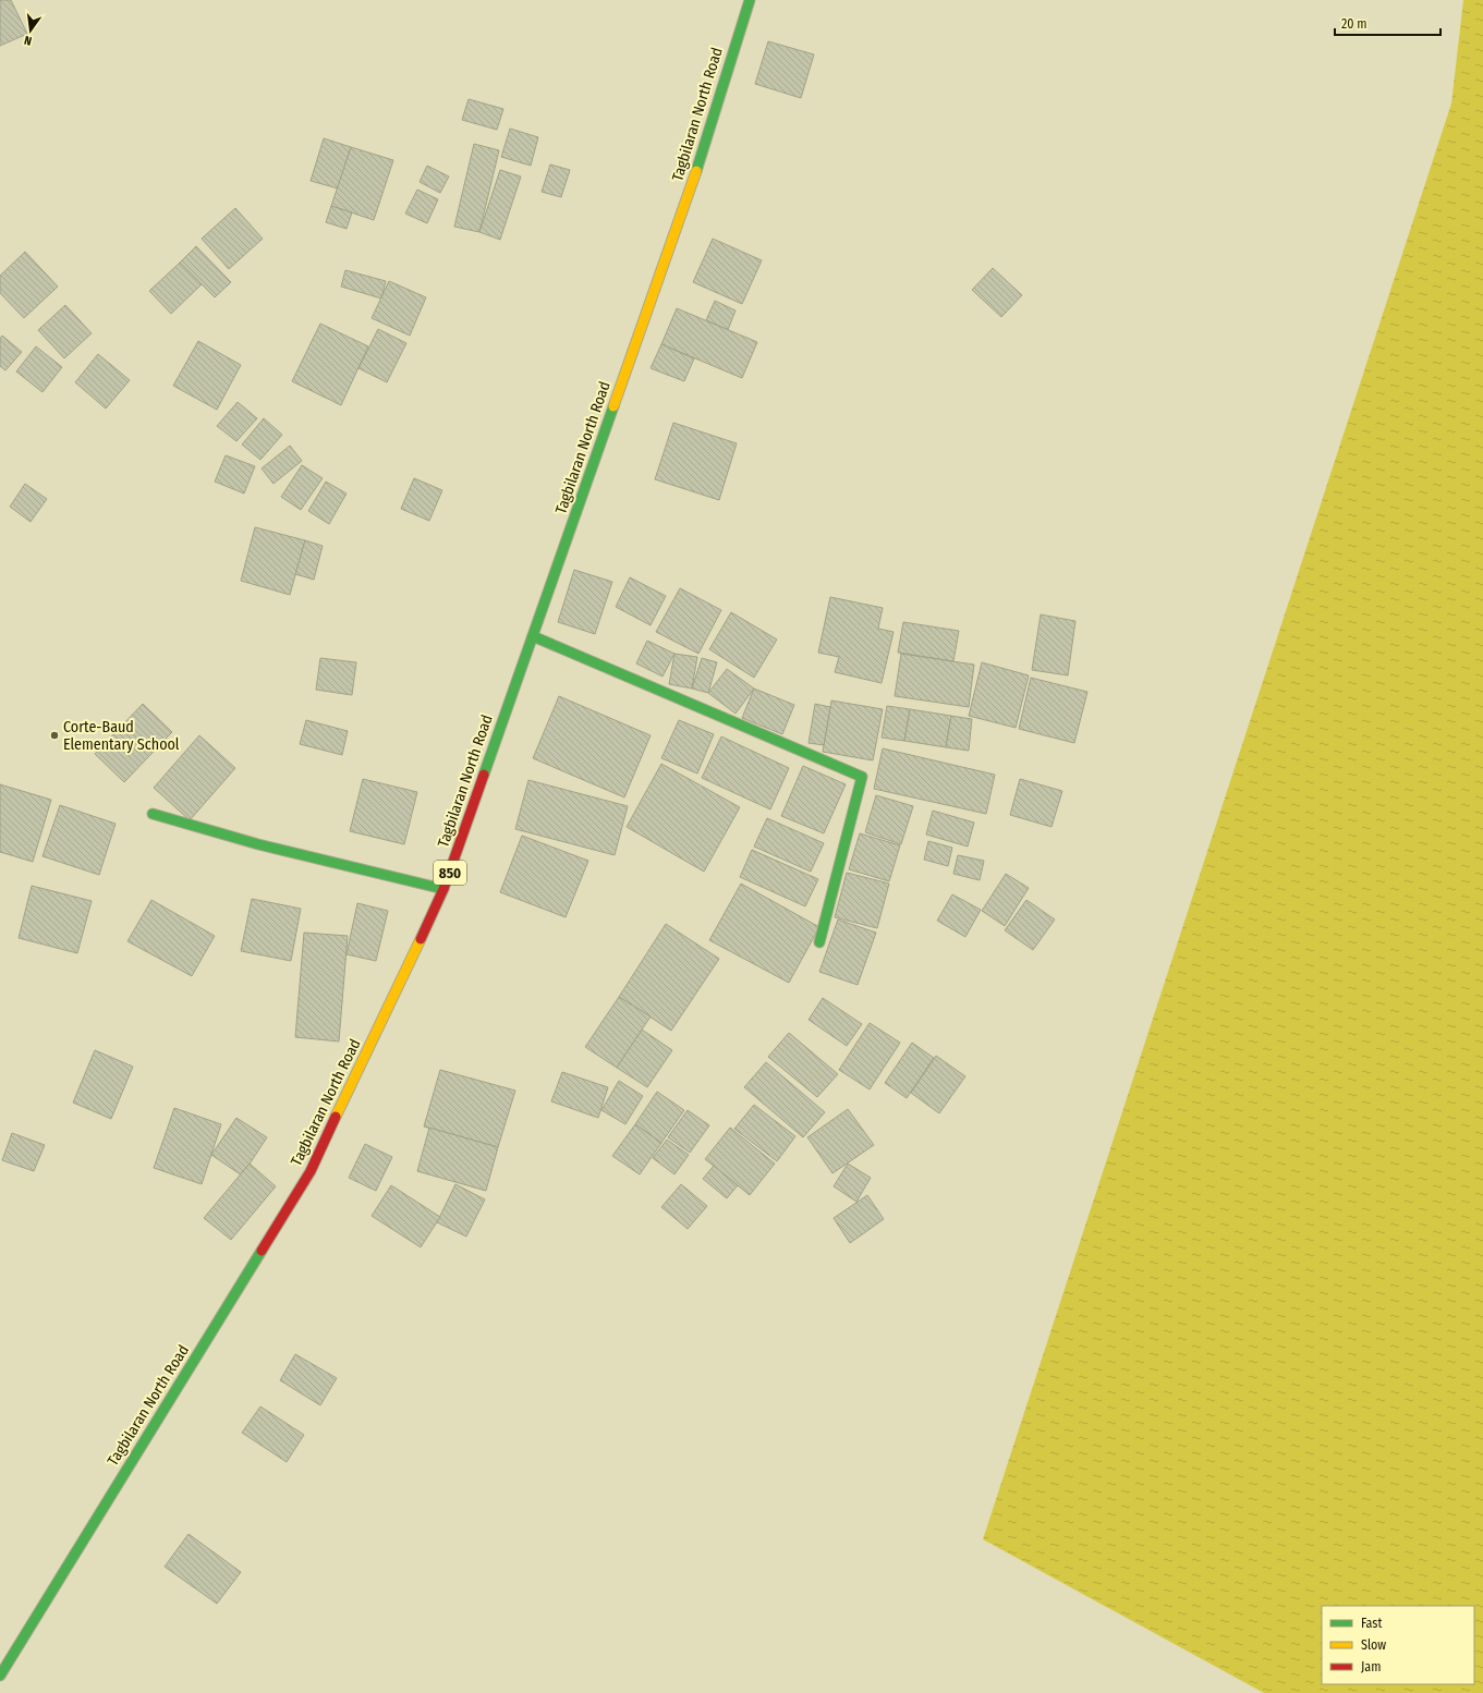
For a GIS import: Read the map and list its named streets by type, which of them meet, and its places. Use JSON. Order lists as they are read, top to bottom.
{
  "streets": {
    "main road": ["Tagbilaran North Road", "850"]
  },
  "places": ["Corte-Baud Elementary School"],
  "legend": ["Fast", "Slow", "Jam"],
  "scale_bar": "20 m",
  "north": "bottom"
}
